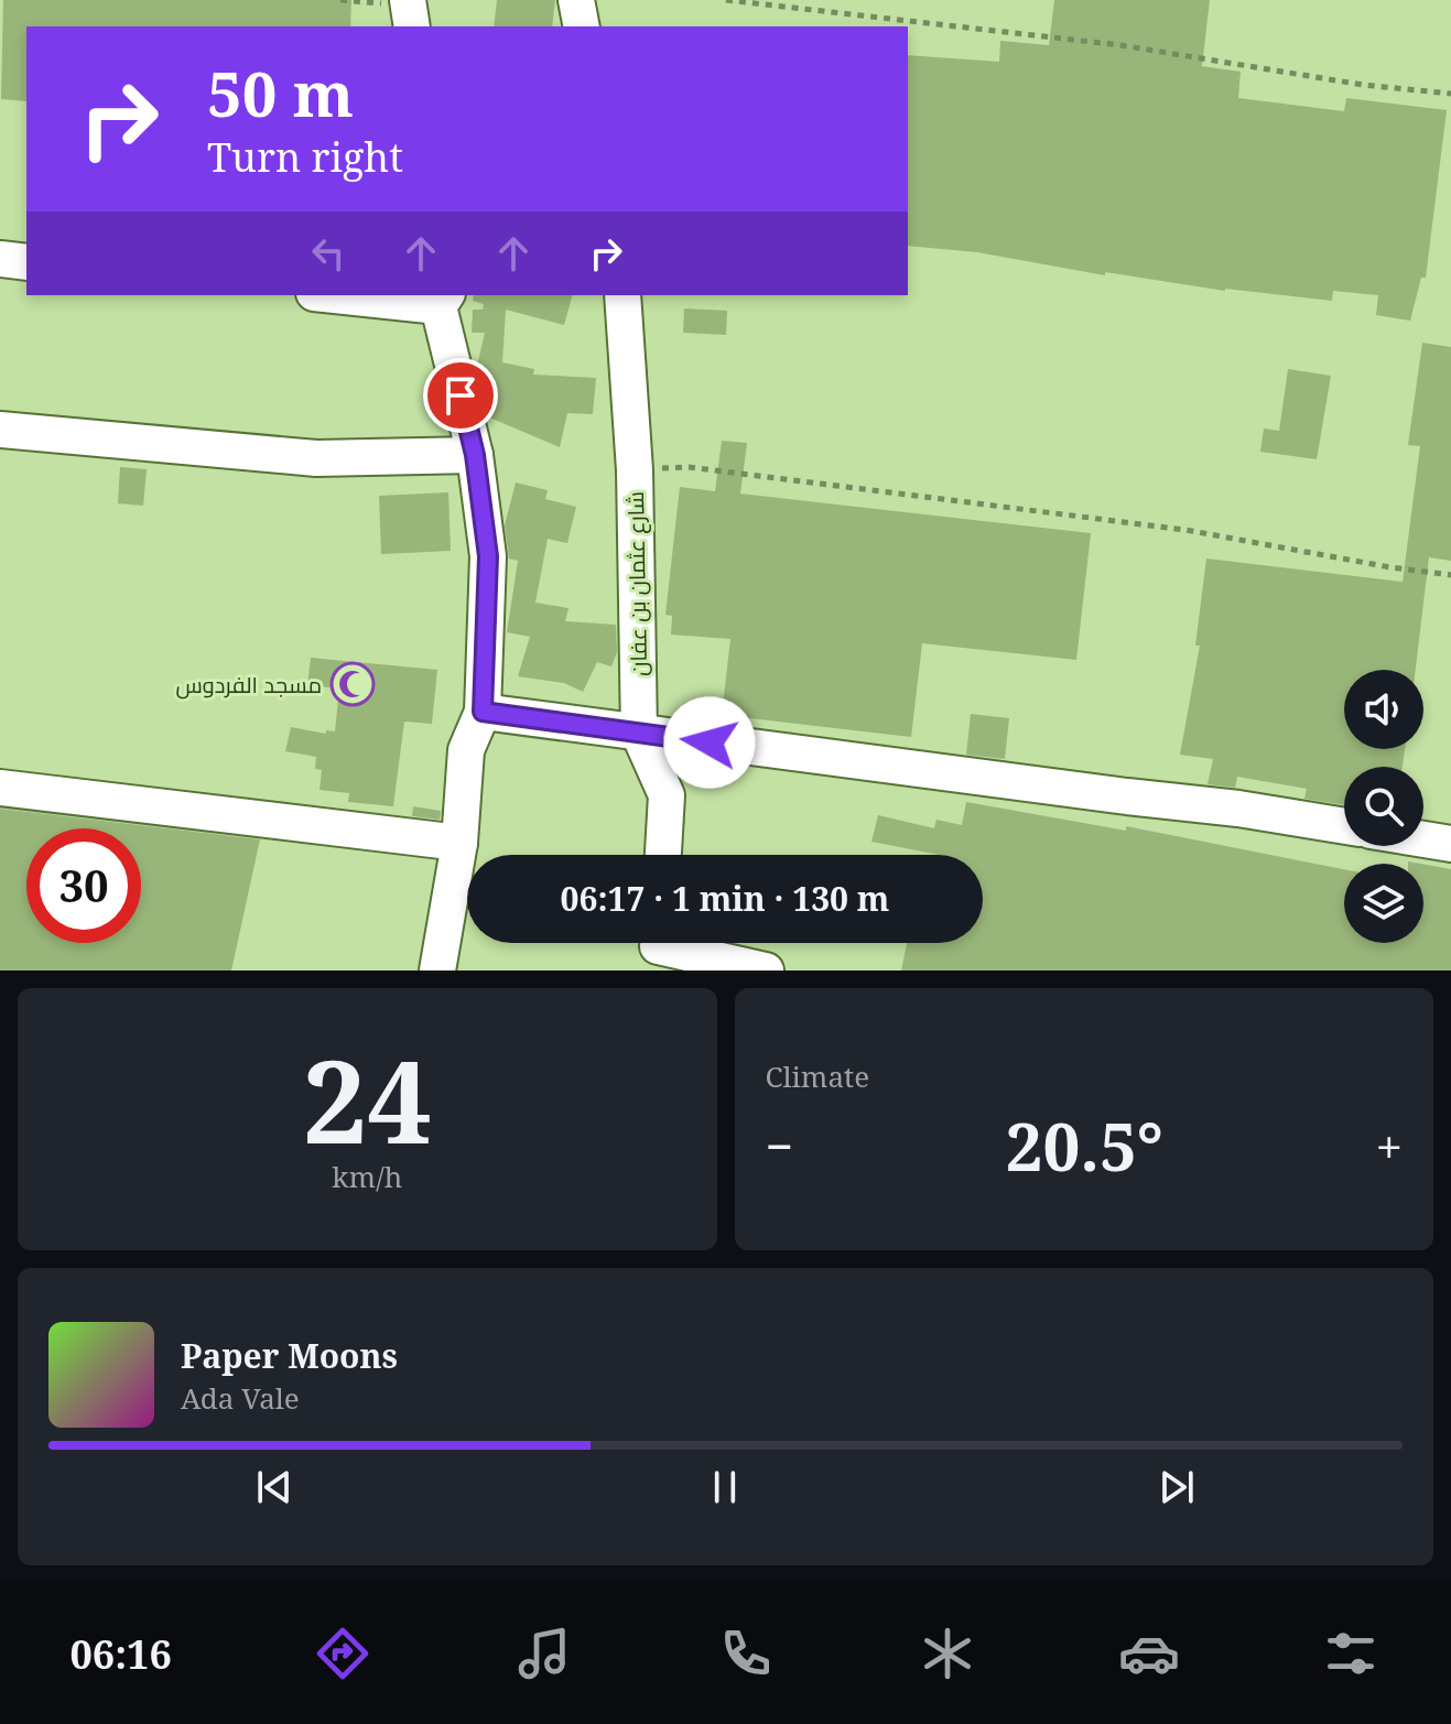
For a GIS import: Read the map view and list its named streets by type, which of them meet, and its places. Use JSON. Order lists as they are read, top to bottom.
{
  "streets": {
    "street": ["شارع عثمان بن عفان"]
  },
  "places": {
    "mosque": ["مسجد الفردوس"]
  },
  "page": {
    "turn": ["50 m", "Turn right"],
    "limit": "30",
    "trip": "06:17 · 1 min · 130 m",
    "tile": [
      ["24", "km/h"],
      "Climate"
    ],
    "heat": ["−", "20.5°", "+"],
    "song": ["Paper Moons", "Ada Vale"],
    "tabs": "06:16"
  }
}
